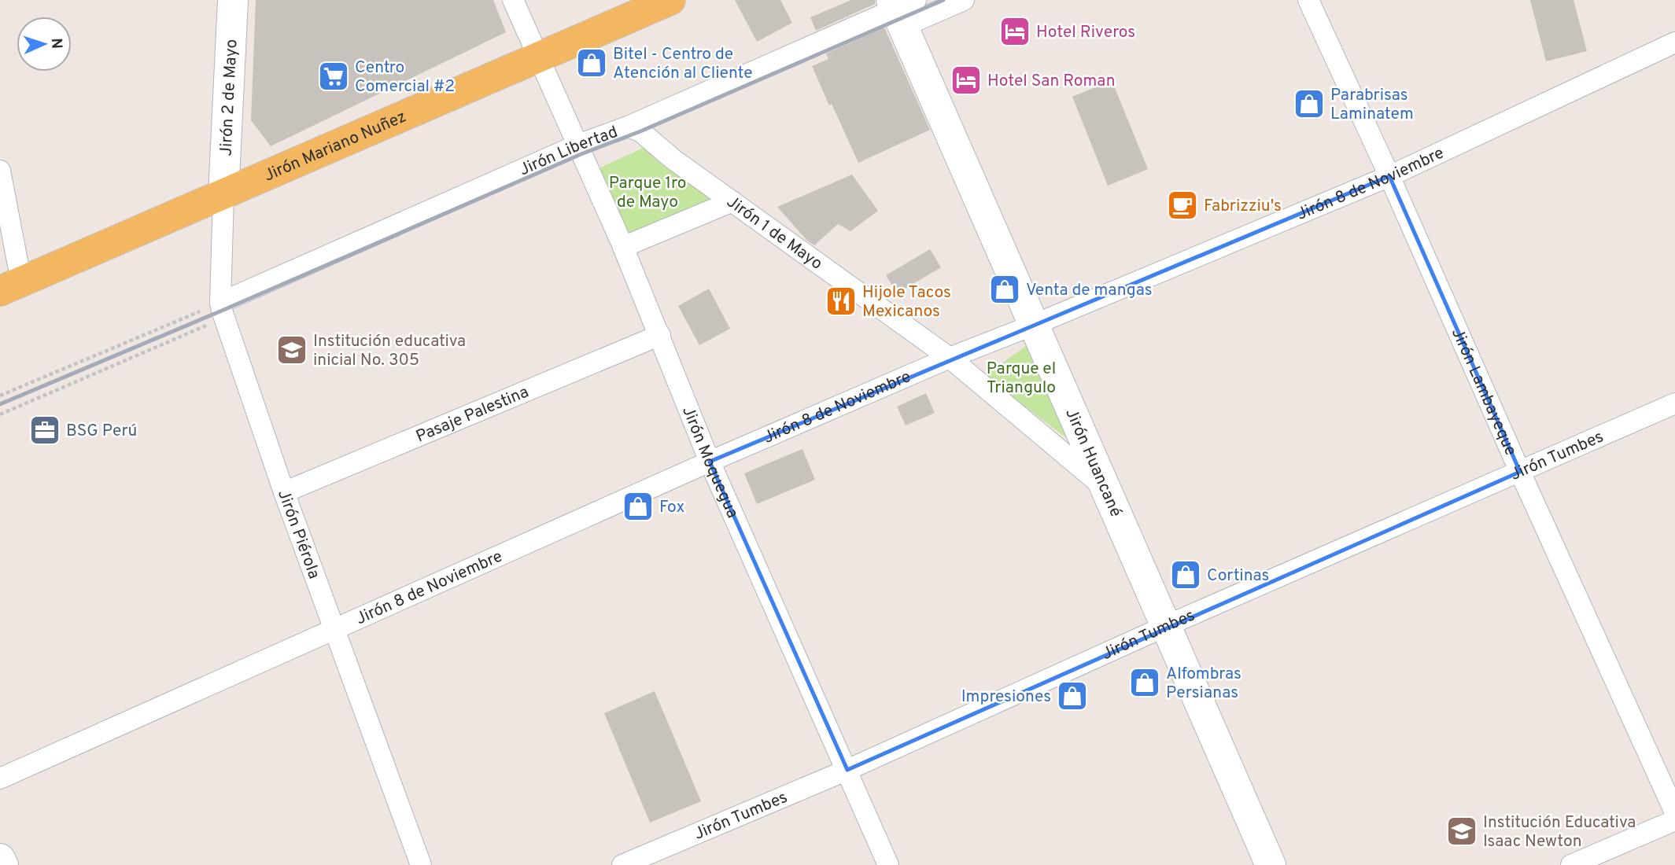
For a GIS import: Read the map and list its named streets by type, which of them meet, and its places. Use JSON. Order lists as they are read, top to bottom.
{
  "streets": {
    "main road": ["Jirón Mariano Nuñez"],
    "street": [
      "Jirón 2 de Mayo",
      "Jirón Libertad",
      "Jirón 8 de Noviembre",
      "Jirón 1 de Mayo",
      "Jirón Lambayeque",
      "Pasaje Palestina",
      "Jirón Tumbes",
      "Jirón Moquegua",
      "Jirón Huancané",
      "Jirón Piérola"
    ]
  },
  "crossings": [
    ["Jirón 2 de Mayo", "Jirón Mariano Nuñez"],
    ["Jirón 2 de Mayo", "Jirón Piérola"],
    ["Jirón Mariano Nuñez", "Jirón Moquegua"],
    ["Jirón Mariano Nuñez", "Jirón Piérola"],
    ["Jirón Libertad", "Jirón 1 de Mayo"],
    ["Jirón Libertad", "Jirón Moquegua"],
    ["Jirón Libertad", "Jirón Huancané"],
    ["Jirón Libertad", "Jirón Piérola"],
    ["Jirón 8 de Noviembre", "Jirón 1 de Mayo"],
    ["Jirón 8 de Noviembre", "Jirón Lambayeque"],
    ["Jirón 8 de Noviembre", "Jirón Moquegua"],
    ["Jirón 8 de Noviembre", "Jirón Huancané"],
    ["Jirón 8 de Noviembre", "Jirón Piérola"],
    ["Jirón 1 de Mayo", "Jirón Huancané"],
    ["Jirón Lambayeque", "Jirón Tumbes"],
    ["Pasaje Palestina", "Jirón Moquegua"],
    ["Pasaje Palestina", "Jirón Piérola"],
    ["Jirón Tumbes", "Jirón Moquegua"],
    ["Jirón Tumbes", "Jirón Huancané"]
  ],
  "parks": ["Parque 1ro de Mayo", "Parque el Triangulo"],
  "places": {
    "hotel": ["Hotel Riveros", "Hotel San Roman"],
    "shop": [
      "Bitel - Centro de Atención al Cliente",
      "Parabrisas Laminatem",
      "Venta de mangas",
      "Fox",
      "Cortinas",
      "Alfombras Persianas",
      "Impresiones"
    ],
    "supermarket": ["Centro Comercial #2"],
    "cafe": ["Fabrizziu's"],
    "restaurant": ["Hijole Tacos Mexicanos"],
    "school or university": ["Institución educativa inicial No. 305", "Institución Educativa Isaac Newton"],
    "office": ["BSG Perú"]
  },
  "north": "right"
}
